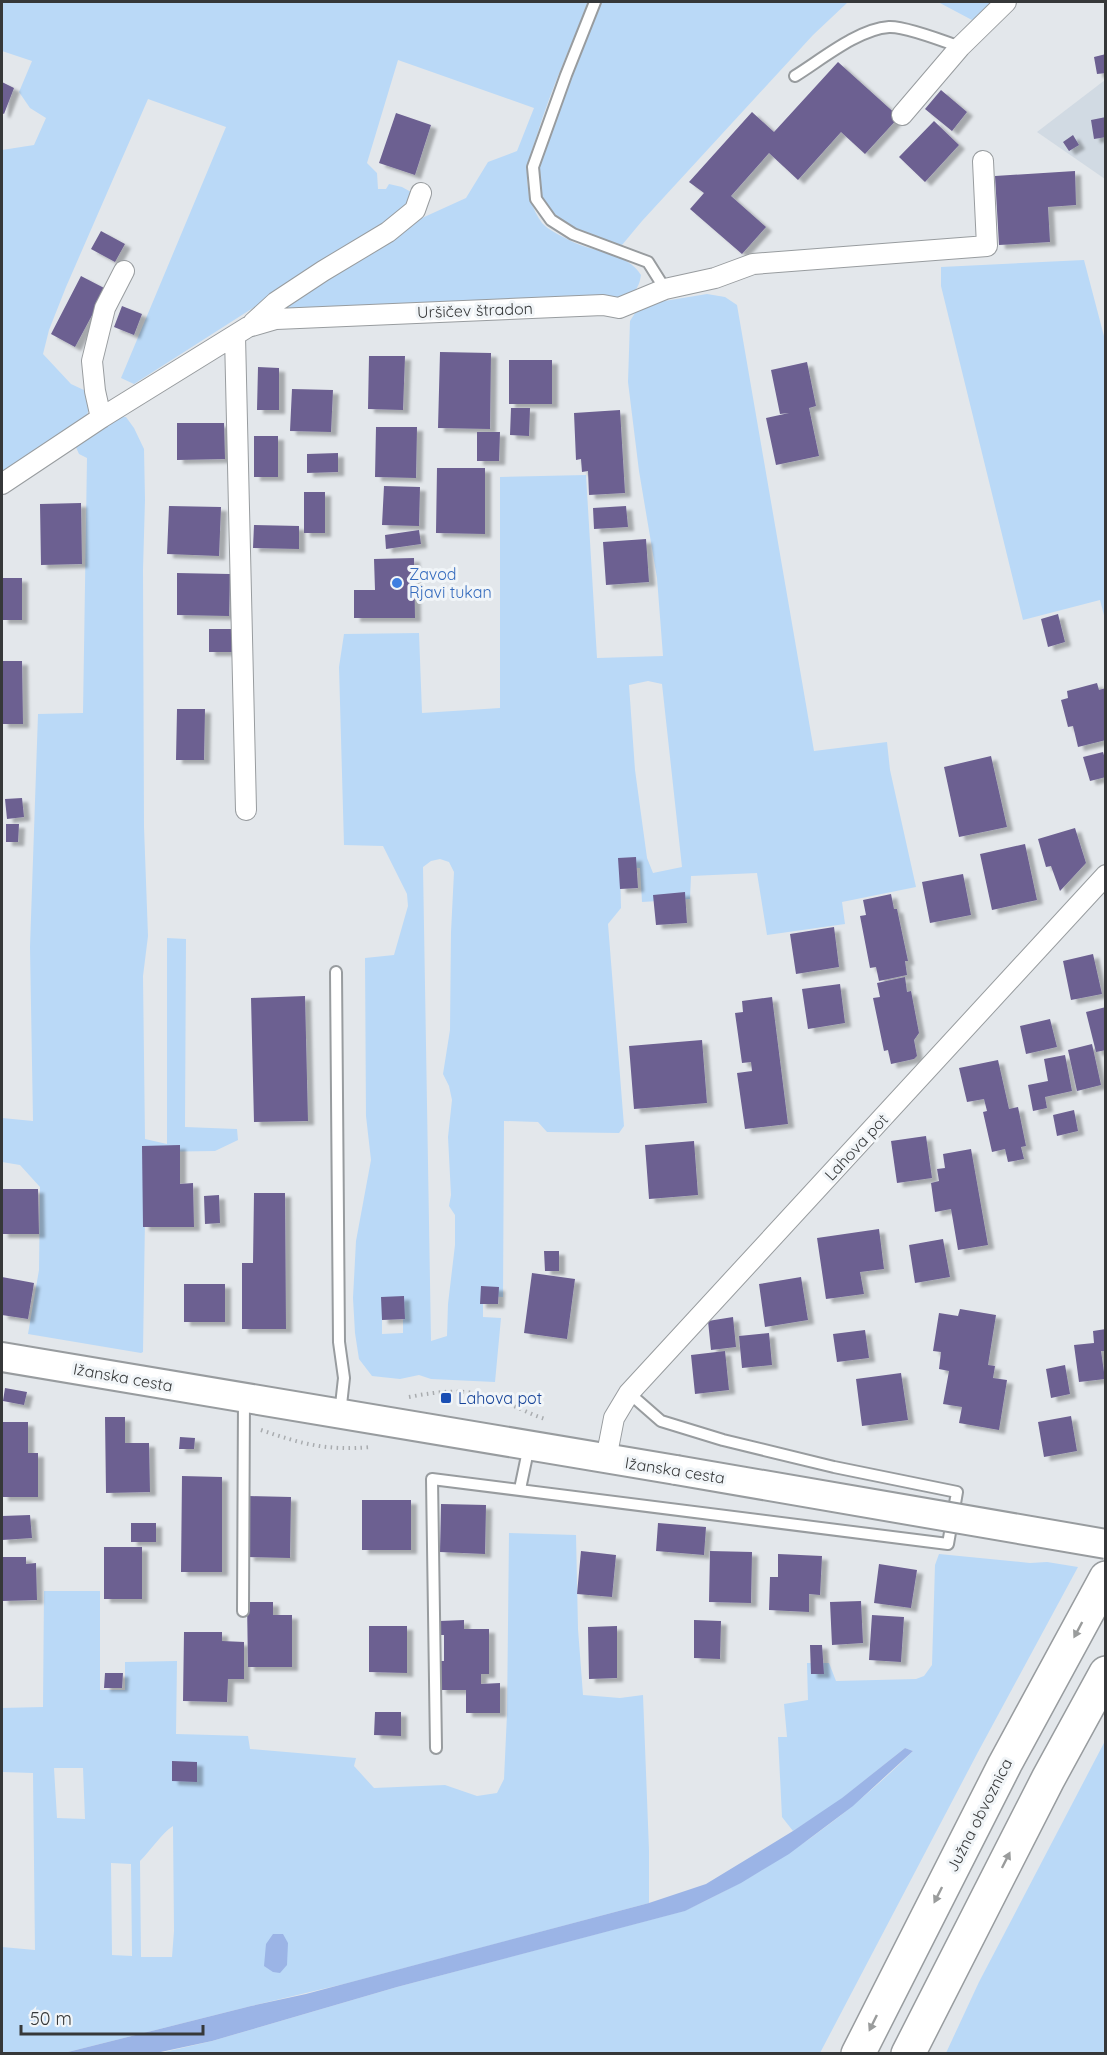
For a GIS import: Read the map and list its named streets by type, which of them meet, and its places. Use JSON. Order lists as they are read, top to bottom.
{
  "streets": {
    "highway": ["Južna obvoznica"],
    "main road": ["Ižanska cesta"],
    "street": ["Uršičev štradon", "Lahova pot"]
  },
  "crossings": [
    ["Lahova pot", "Ižanska cesta"]
  ],
  "places": {
    "other": ["Zavod Rjavi tukan"],
    "transit": ["Lahova pot"]
  },
  "scale_bar": "50 m"
}
